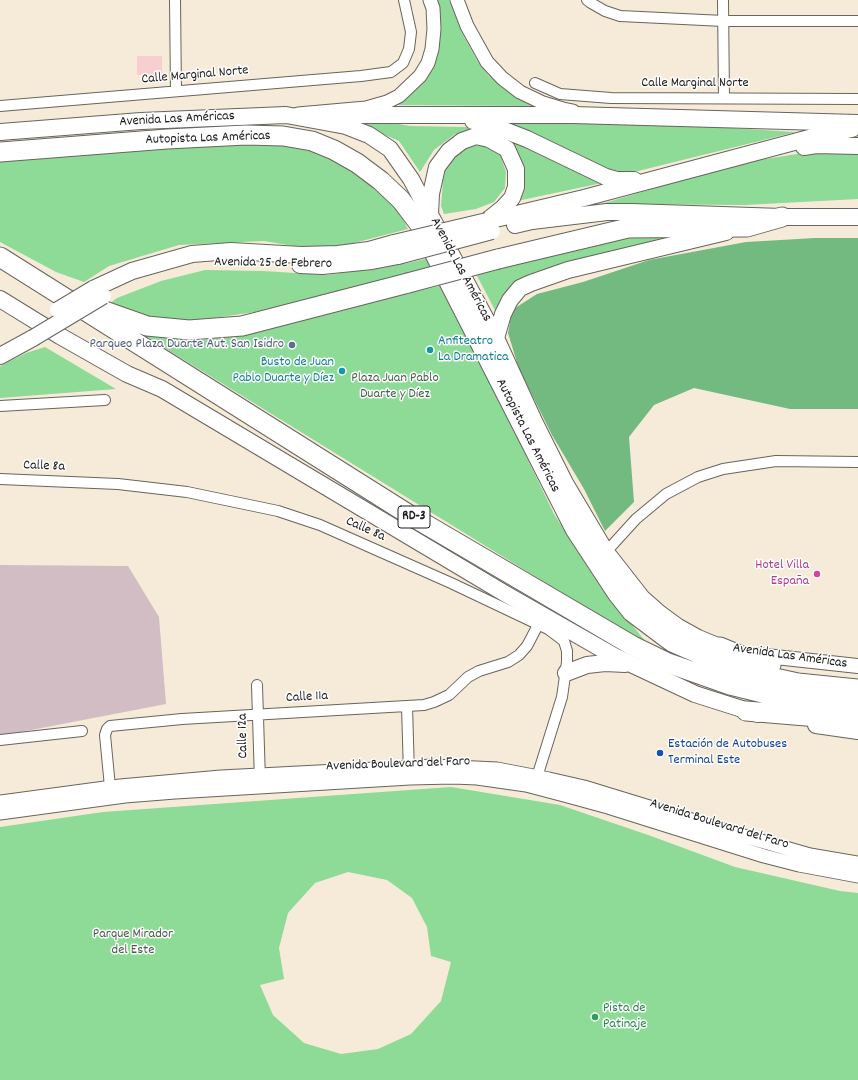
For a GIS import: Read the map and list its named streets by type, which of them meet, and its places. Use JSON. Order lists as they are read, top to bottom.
{
  "streets": {
    "highway": ["Autopista Las Américas", "RD-3"],
    "main road": ["Avenida Las Américas", "Avenida 25 de Febrero"],
    "street": [
      "Calle Marginal Norte",
      "Calle 8a",
      "Calle 11a",
      "Calle 12a",
      "Avenida Boulevard del Faro"
    ]
  },
  "crossings": [
    ["Calle 8a", "Calle 11a"],
    ["Calle 11a", "Calle 12a"],
    ["Calle 11a", "Avenida Boulevard del Faro"],
    ["Calle 12a", "Avenida Boulevard del Faro"]
  ],
  "parks": ["Plaza Juan Pablo Duarte y Díez", "Parque Mirador del Este"],
  "places": [
    "Parqueo Plaza Duarte Aut. San Isidro",
    "Anfiteatro La Dramatica",
    "Busto de Juan Pablo Duarte y Díez",
    "Hotel Villa España",
    "Estación de Autobuses Terminal Este",
    "Pista de Patinaje"
  ]
}
